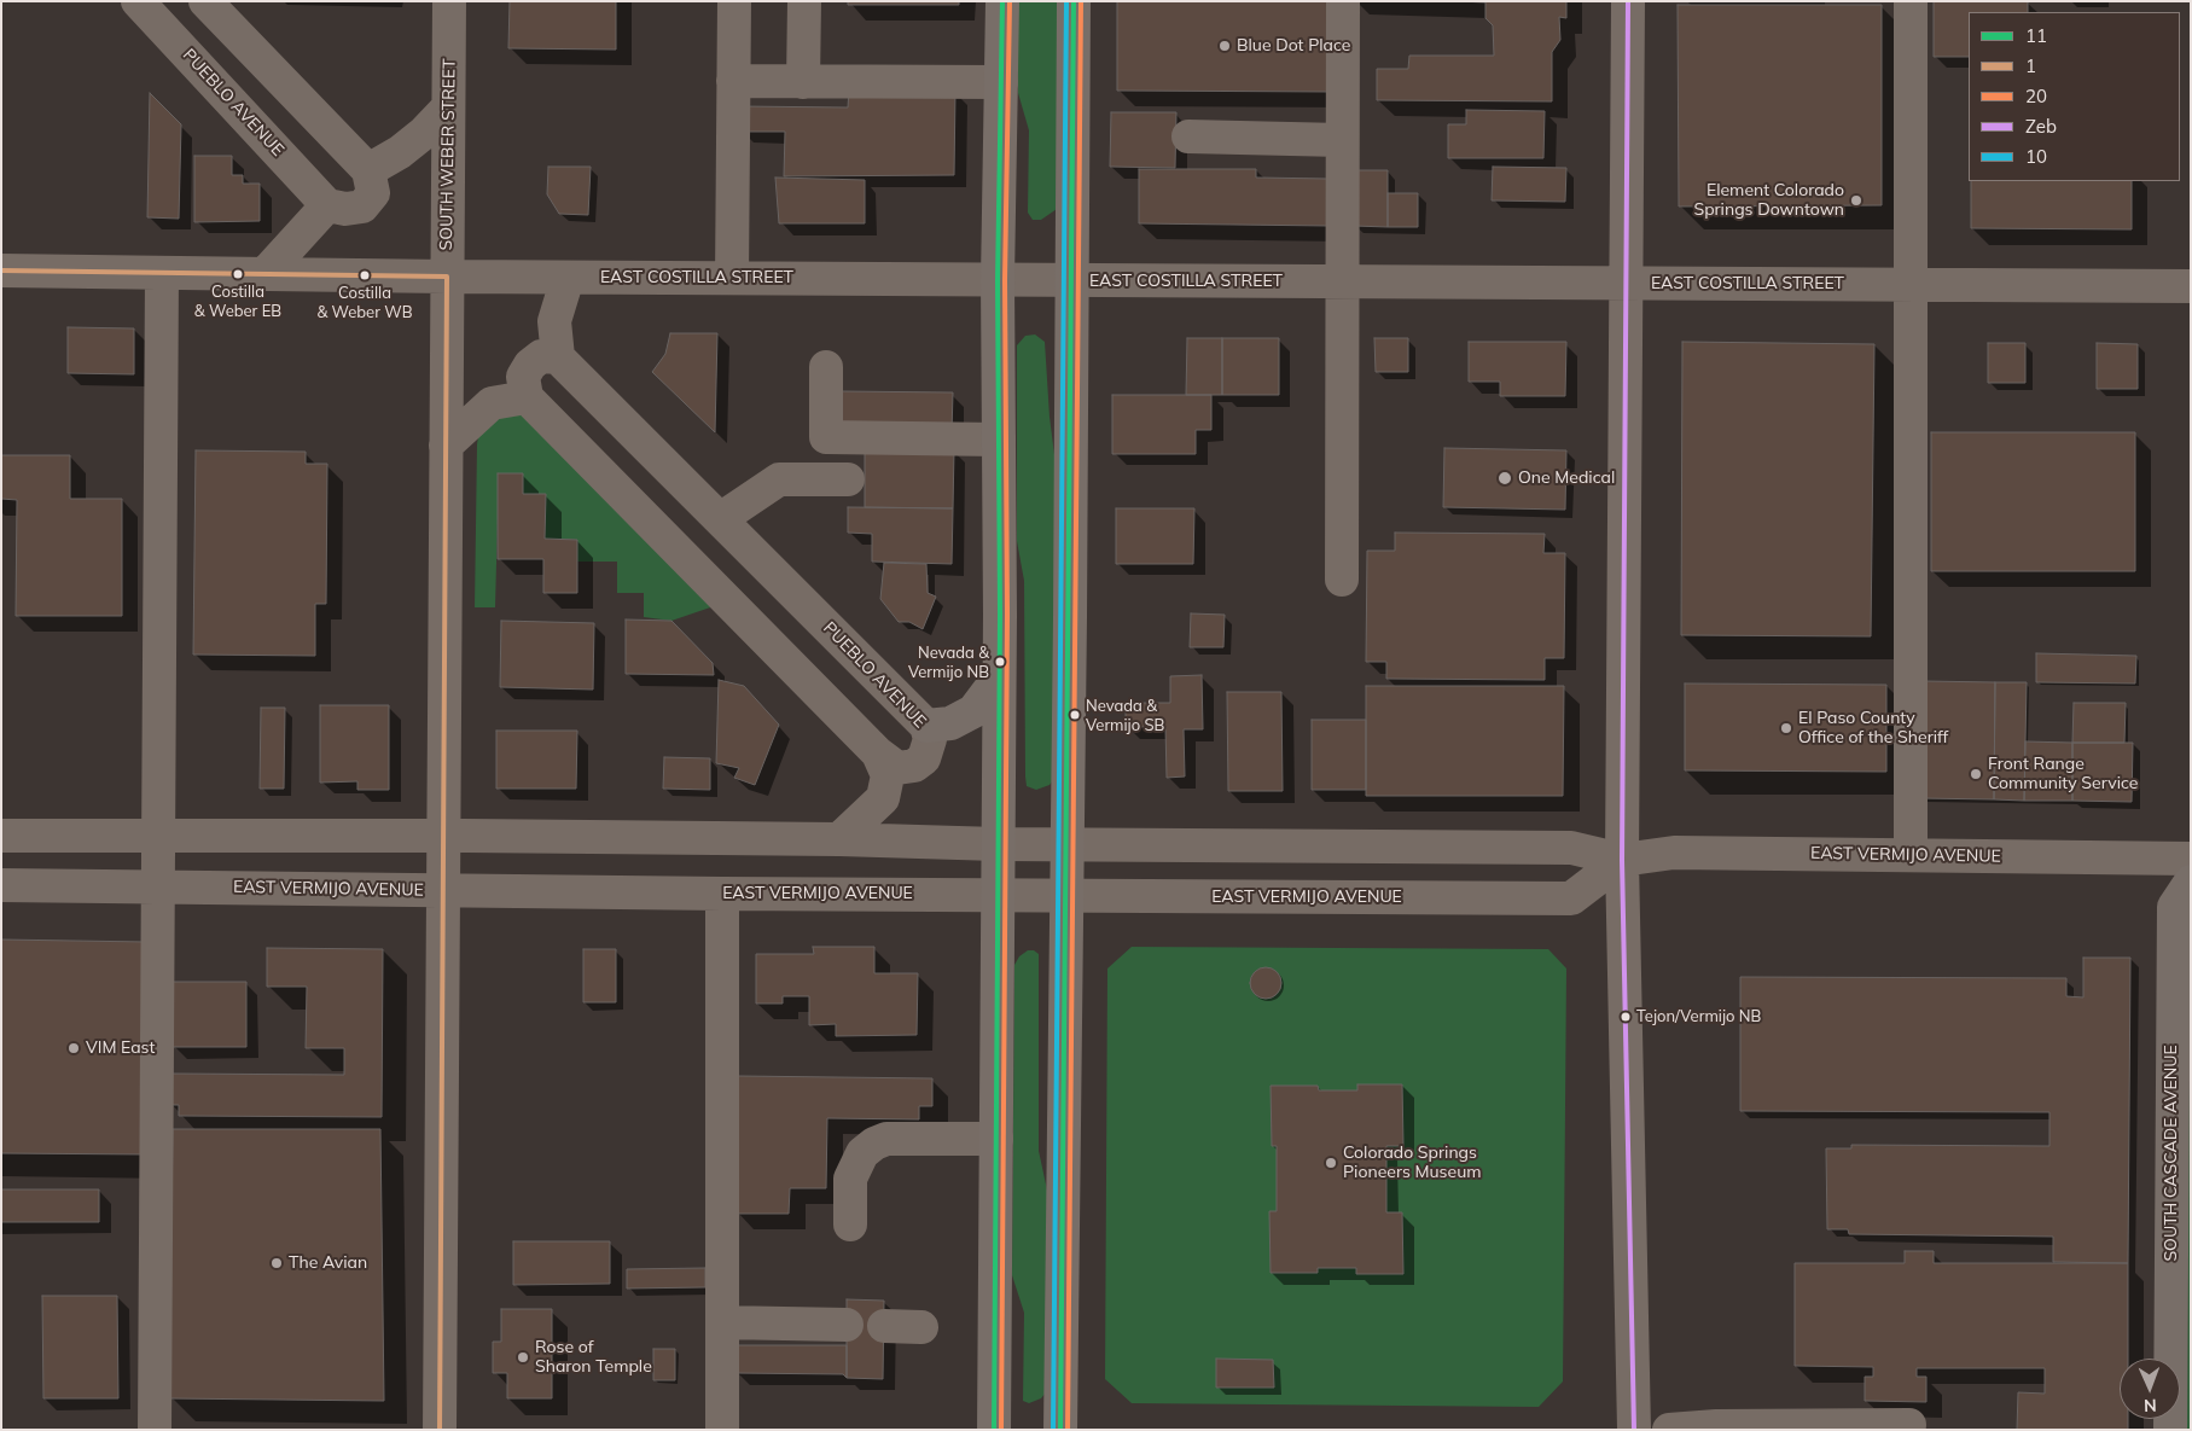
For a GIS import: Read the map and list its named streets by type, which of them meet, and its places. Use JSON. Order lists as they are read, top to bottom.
{
  "streets": {
    "main road": ["SOUTH CASCADE AVENUE"],
    "street": [
      "PUEBLO AVENUE",
      "SOUTH WEBER STREET",
      "EAST COSTILLA STREET",
      "EAST VERMIJO AVENUE"
    ]
  },
  "crossings": [
    ["SOUTH WEBER STREET", "EAST COSTILLA STREET"],
    ["SOUTH WEBER STREET", "EAST VERMIJO AVENUE"]
  ],
  "places": [
    "Blue Dot Place",
    "Element Colorado Springs Downtown",
    "Costilla & Weber EB",
    "Costilla & Weber WB",
    "One Medical",
    "Nevada & Vermijo NB",
    "Nevada & Vermijo SB",
    "El Paso County Office of the Sheriff",
    "Front Range Community Service",
    "Tejon/Vermijo NB",
    "VIM East",
    "Colorado Springs Pioneers Museum",
    "The Avian",
    "Rose of Sharon Temple"
  ],
  "lines": [
    "transit line 11",
    "transit line 20",
    "transit line Zeb",
    "transit line 10",
    "transit line 1"
  ],
  "legend": [
    "11",
    "1",
    "20",
    "Zeb",
    "10"
  ],
  "north": "bottom"
}
